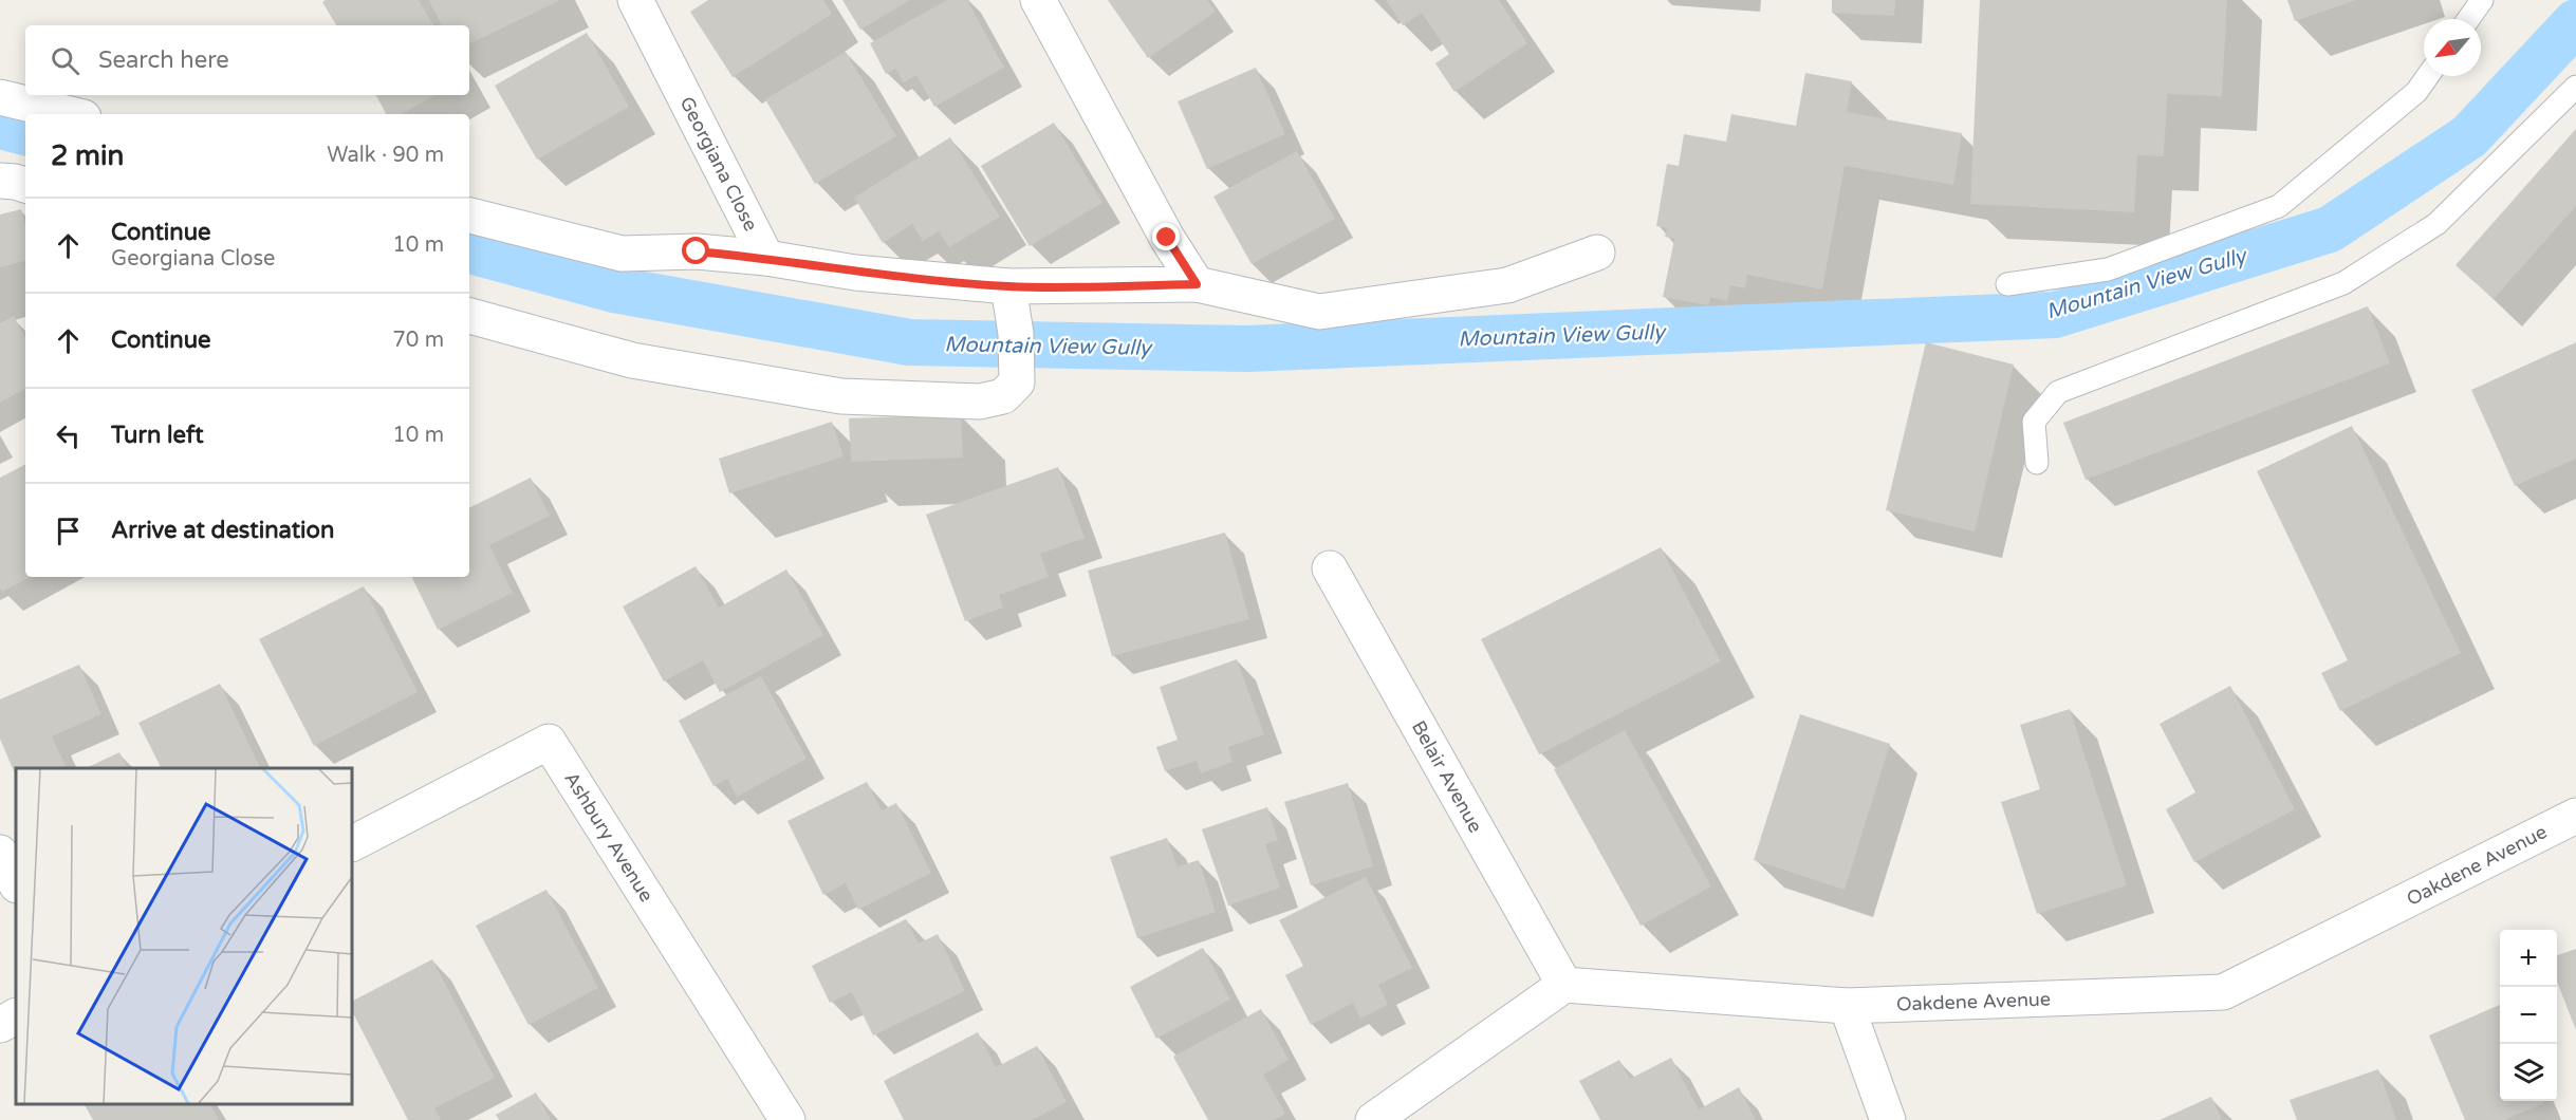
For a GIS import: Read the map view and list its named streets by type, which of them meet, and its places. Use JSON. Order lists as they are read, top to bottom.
{
  "streets": {
    "street": [
      "Georgiana Close",
      "Belair Avenue",
      "Ashbury Avenue",
      "Oakdene Avenue"
    ]
  },
  "crossings": [
    ["Belair Avenue", "Oakdene Avenue"]
  ],
  "water": ["Mountain View Gully"],
  "north": "bottom left",
  "page": {
    "search": "Search here",
    "heading": ["2 min", "Walk · 90 m"],
    "list": [
      ["Continue", "Georgiana Close", "10 m"],
      ["Continue", "70 m"],
      ["Turn left", "10 m"],
      "Arrive at destination"
    ],
    "map_buttons": ["+", "−"]
  }
}
